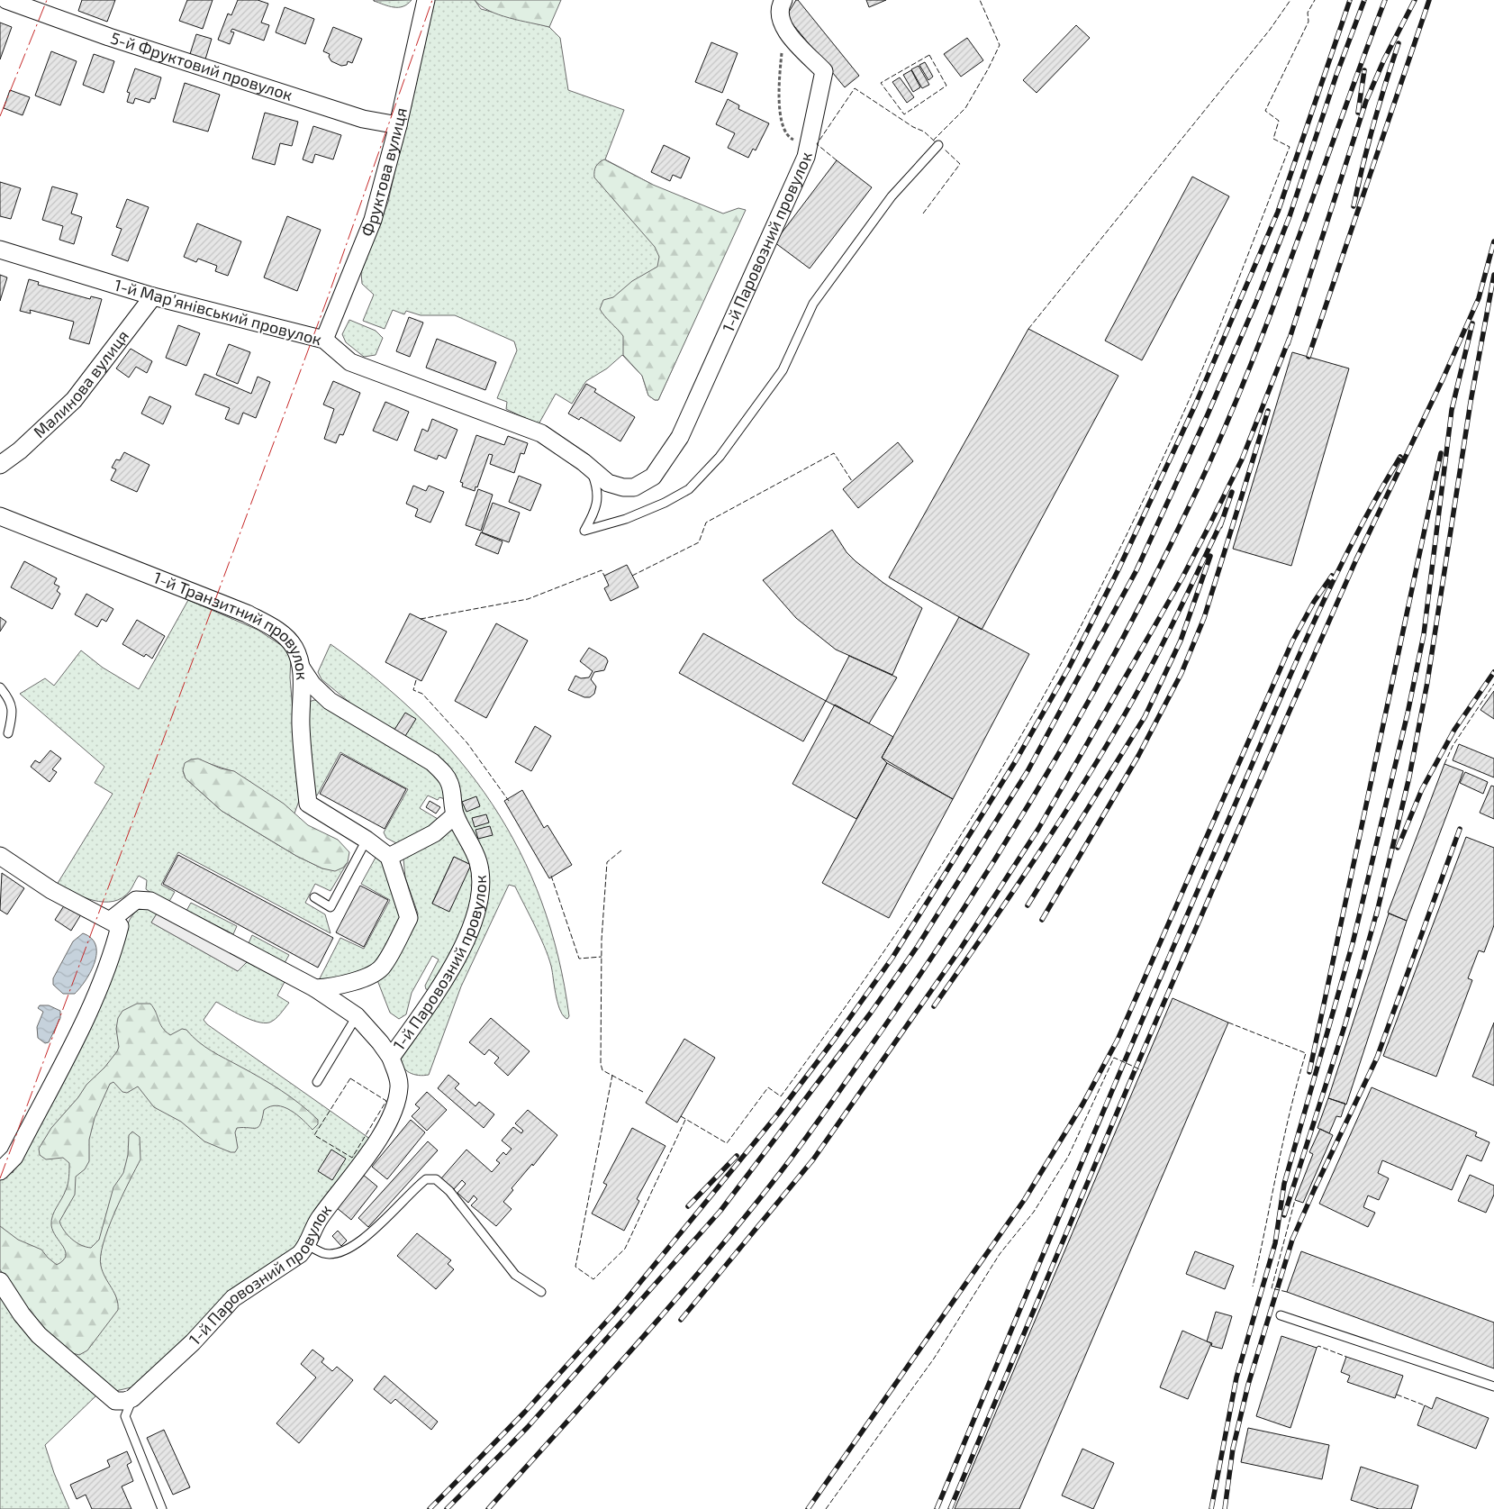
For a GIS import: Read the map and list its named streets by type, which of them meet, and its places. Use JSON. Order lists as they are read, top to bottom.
{
  "streets": {
    "street": [
      "5-й Фруктовий провулок",
      "Фруктова вулиця",
      "1-й Паровозний провулок",
      "1-й Марʼянівський провулок",
      "Малинова вулиця",
      "1-й Транзитний провулок"
    ]
  },
  "crossings": [
    ["5-й Фруктовий провулок", "Фруктова вулиця"],
    ["Фруктова вулиця", "1-й Марʼянівський провулок"],
    ["1-й Паровозний провулок", "1-й Марʼянівський провулок"],
    ["1-й Паровозний провулок", "1-й Транзитний провулок"],
    ["1-й Марʼянівський провулок", "Малинова вулиця"]
  ]
}
